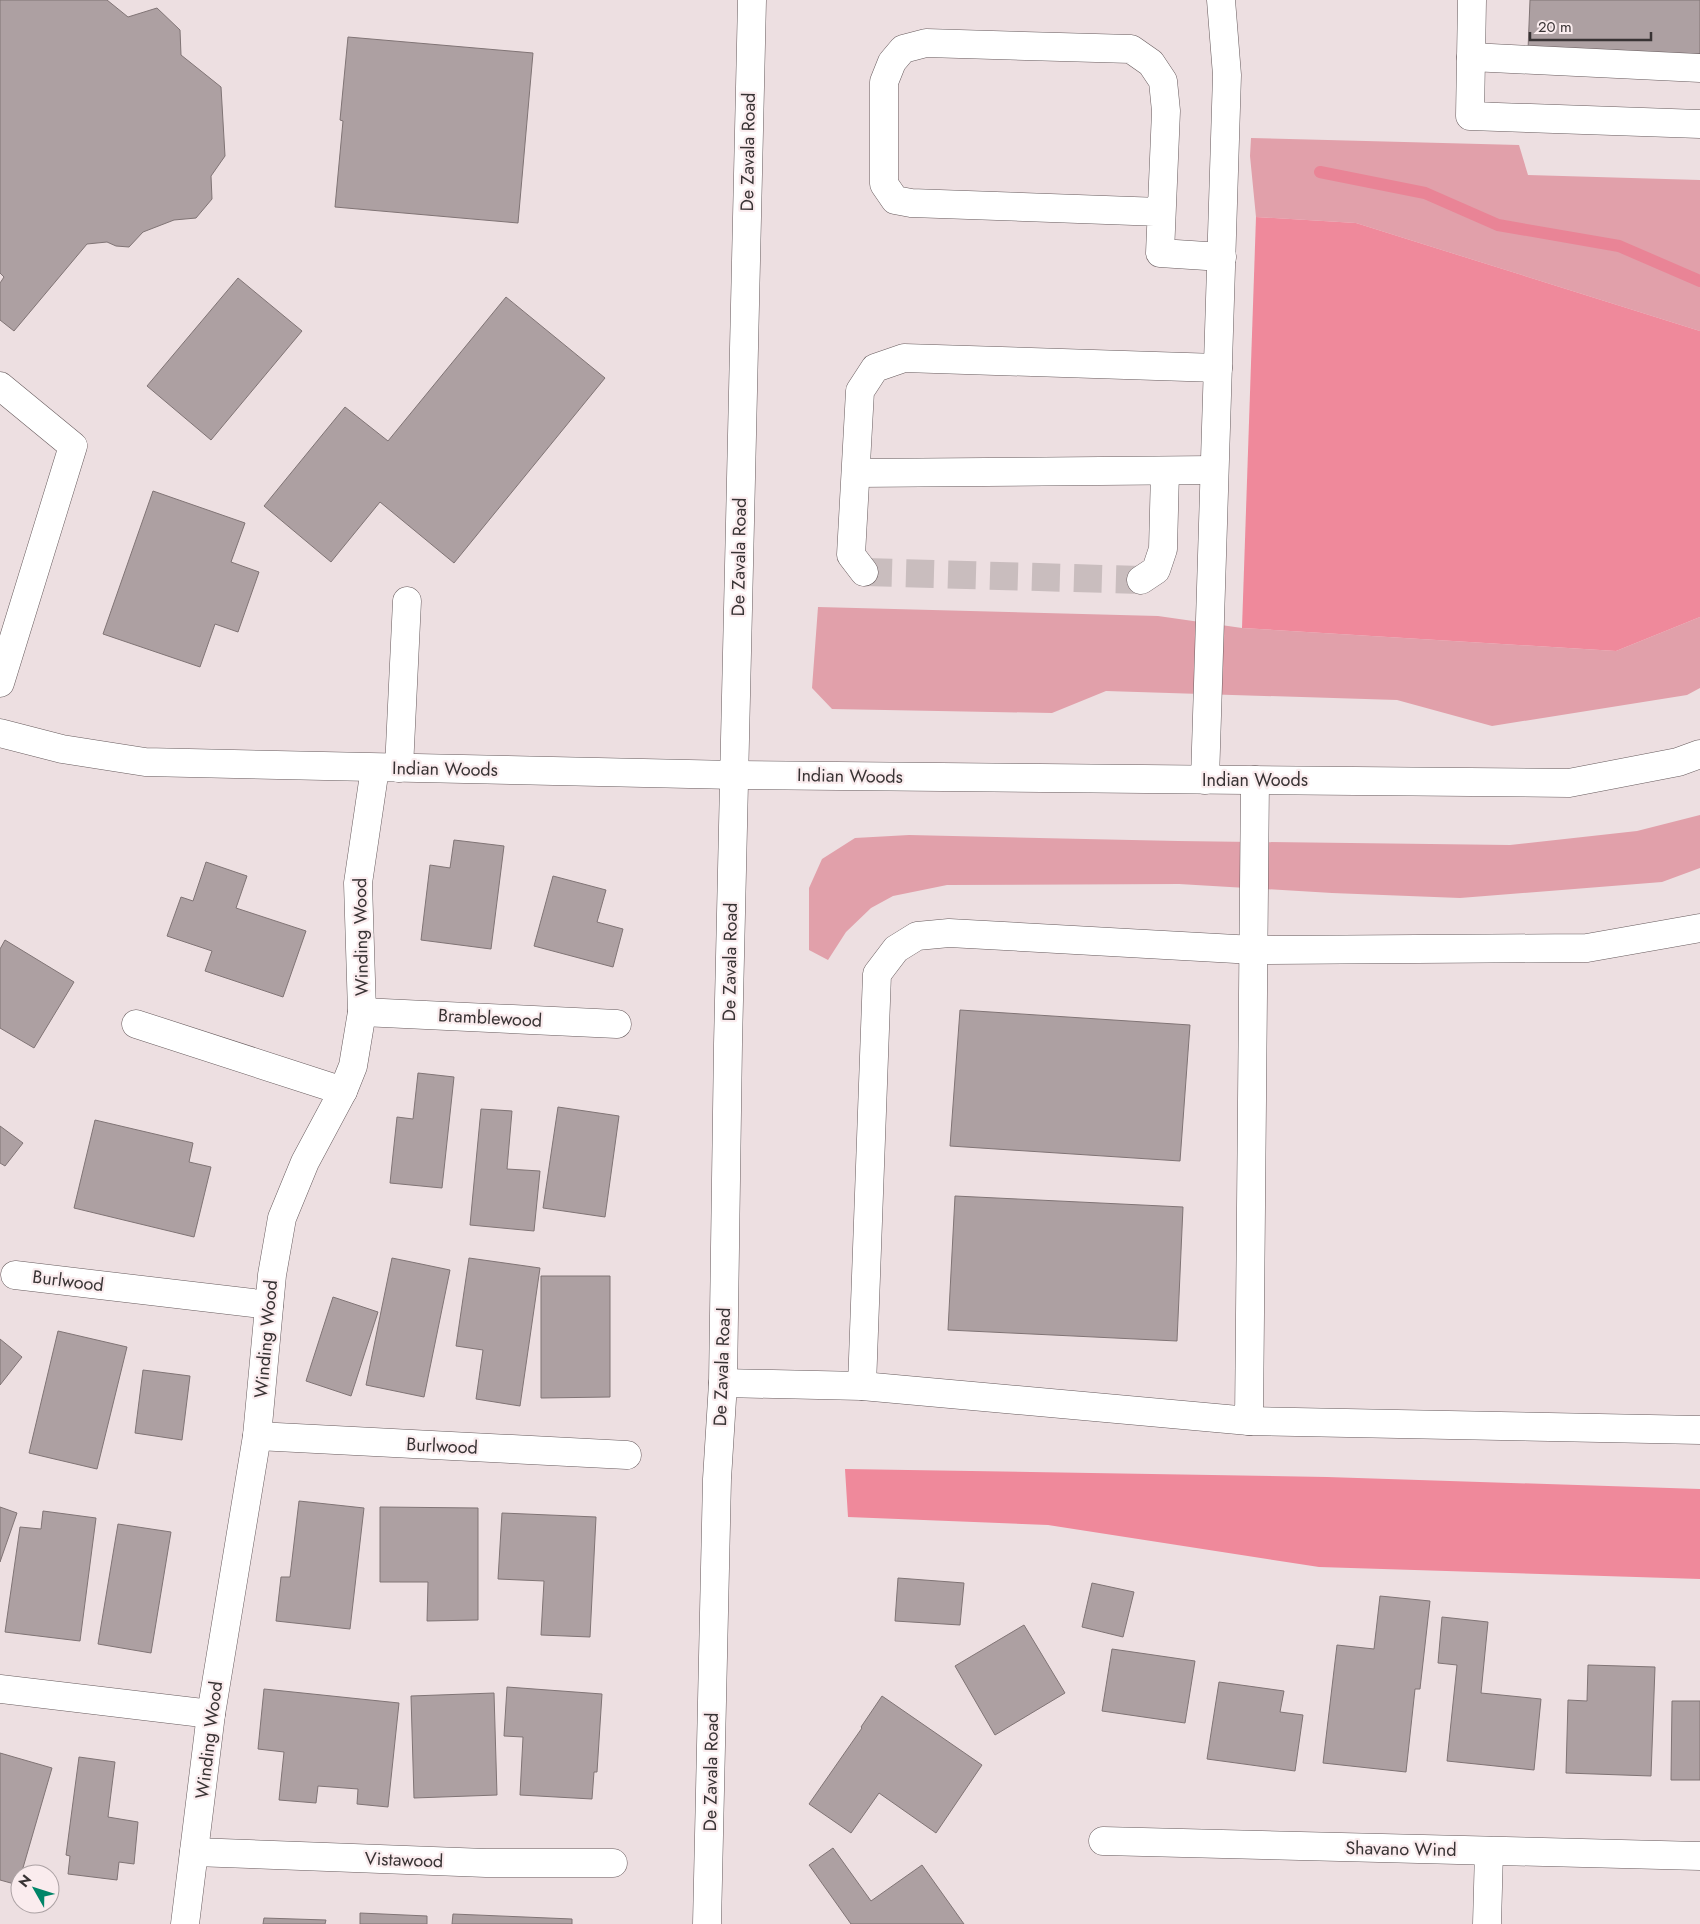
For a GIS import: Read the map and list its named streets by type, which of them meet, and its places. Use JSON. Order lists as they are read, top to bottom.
{
  "streets": {
    "street": [
      "De Zavala Road",
      "Indian Woods",
      "Winding Wood",
      "Bramblewood",
      "Burlwood",
      "Shavano Wind",
      "Vistawood"
    ]
  },
  "crossings": [
    ["De Zavala Road", "Indian Woods"],
    ["Indian Woods", "Winding Wood"],
    ["Winding Wood", "Bramblewood"],
    ["Winding Wood", "Burlwood"],
    ["Winding Wood", "Vistawood"]
  ],
  "scale_bar": "20 m",
  "north": "top left"
}
